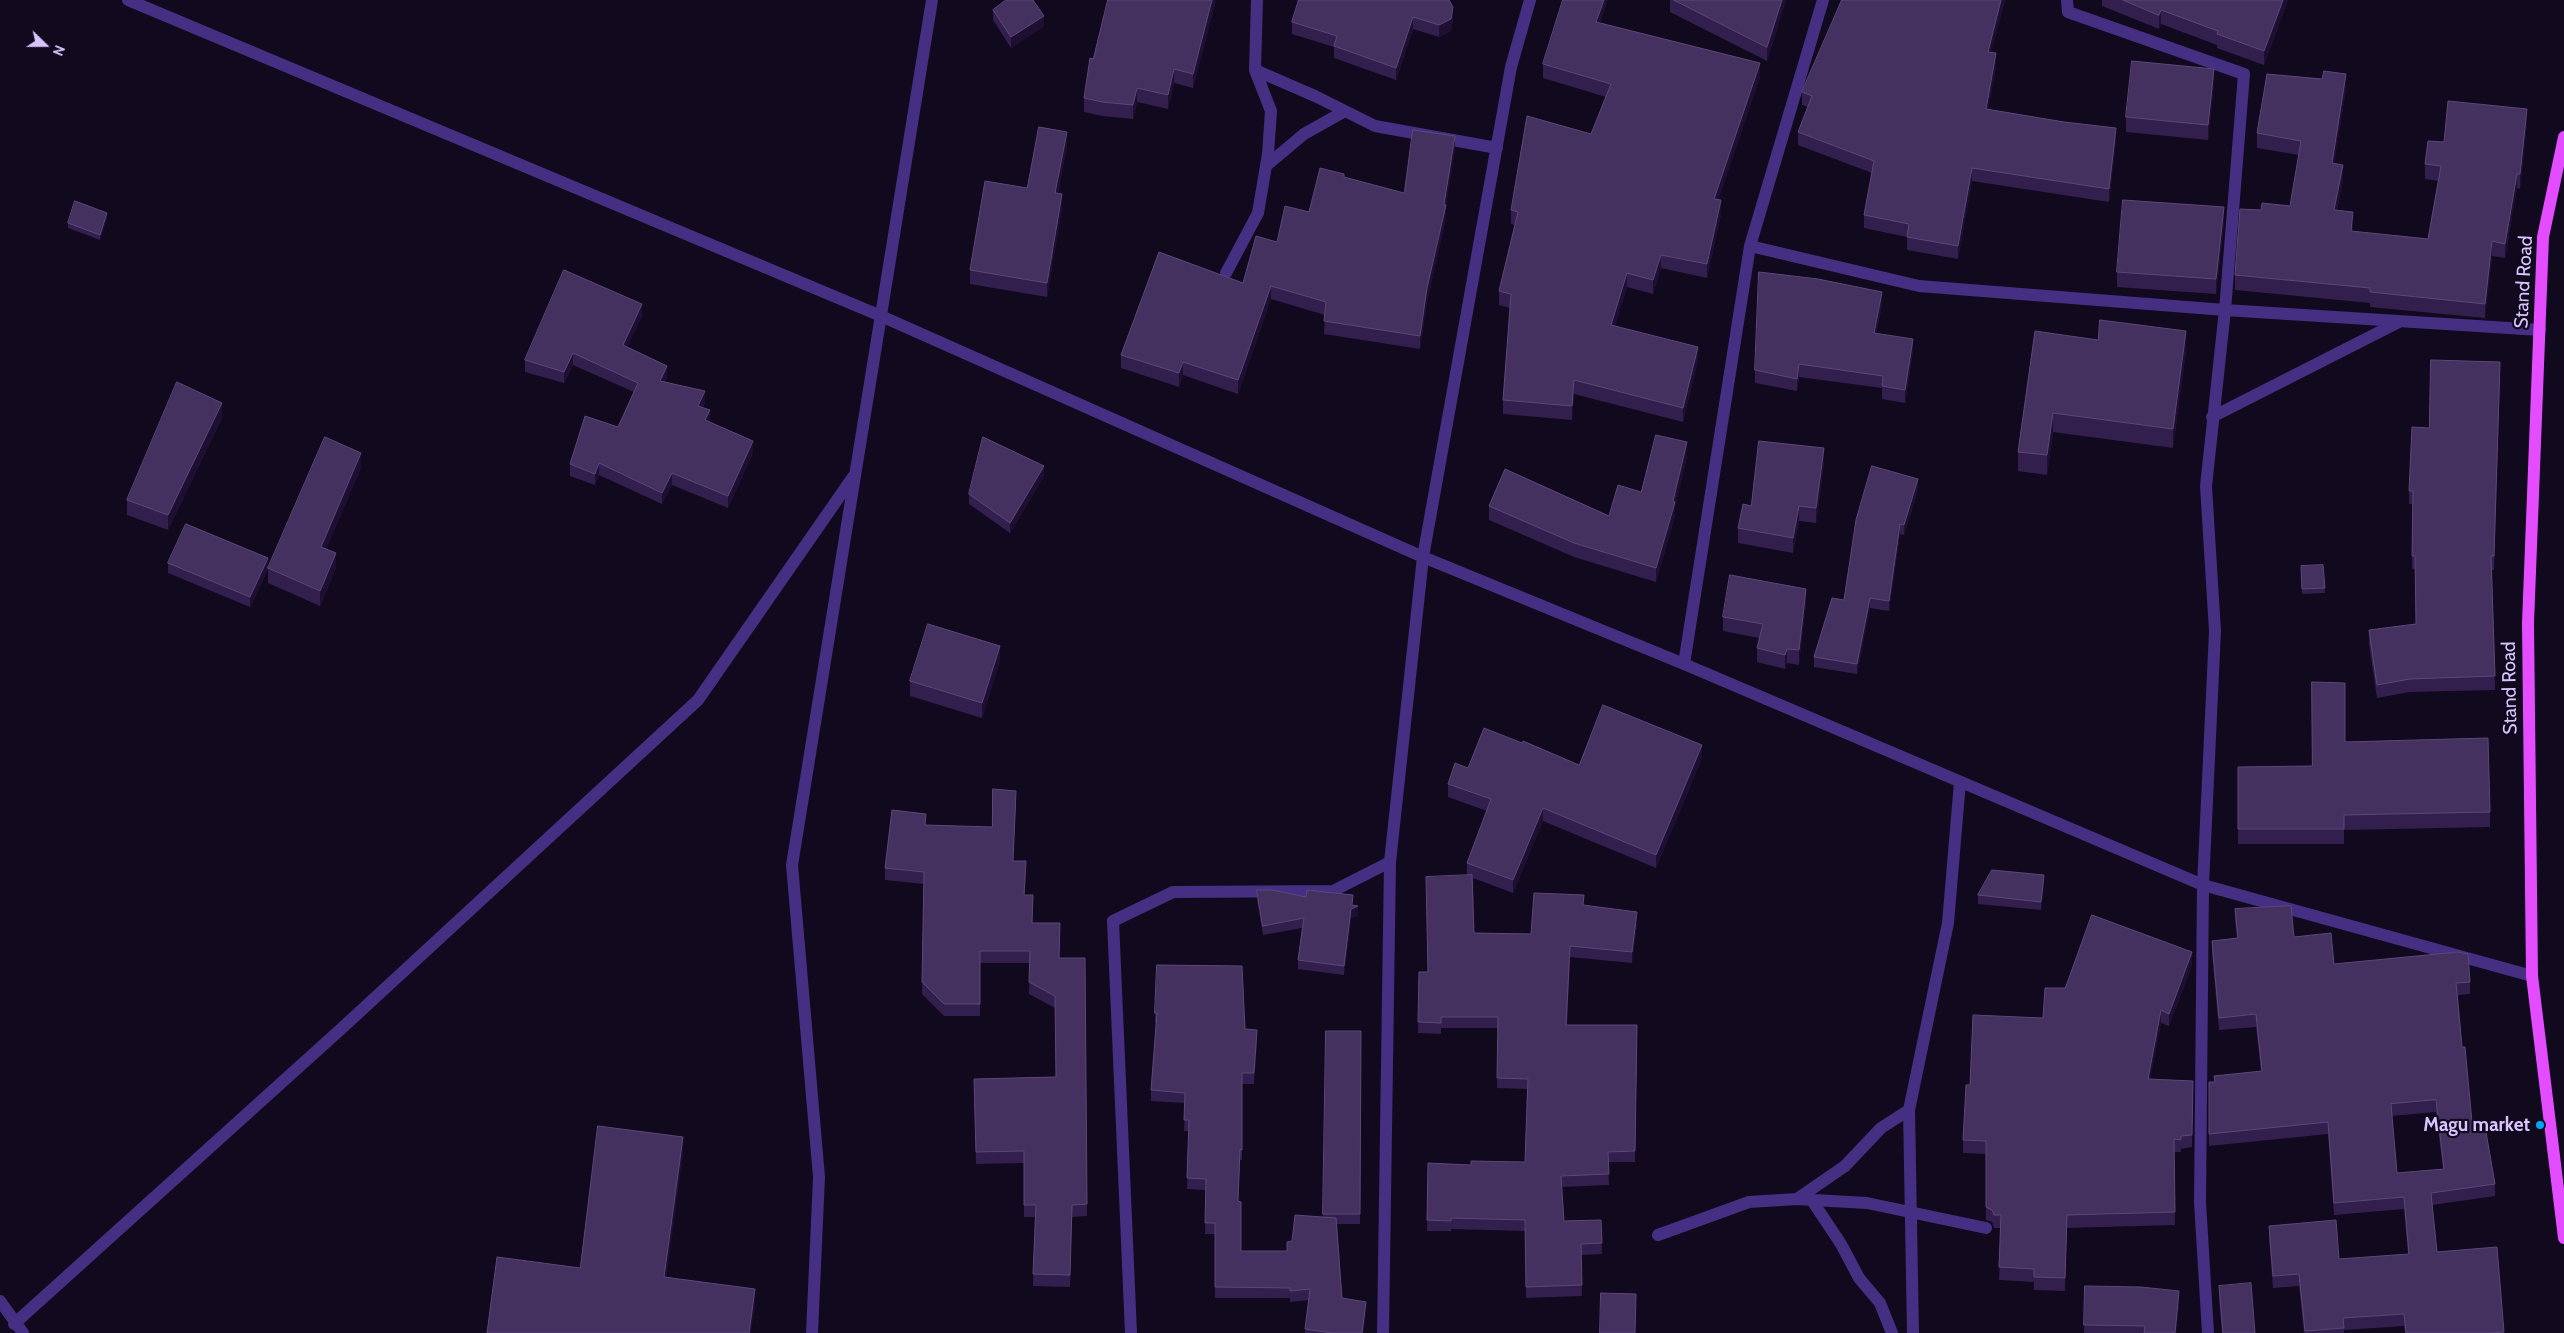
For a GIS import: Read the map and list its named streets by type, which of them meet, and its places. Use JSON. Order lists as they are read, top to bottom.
{
  "streets": {
    "main road": ["Stand Road"]
  },
  "places": ["Magu market"],
  "north": "right"
}
